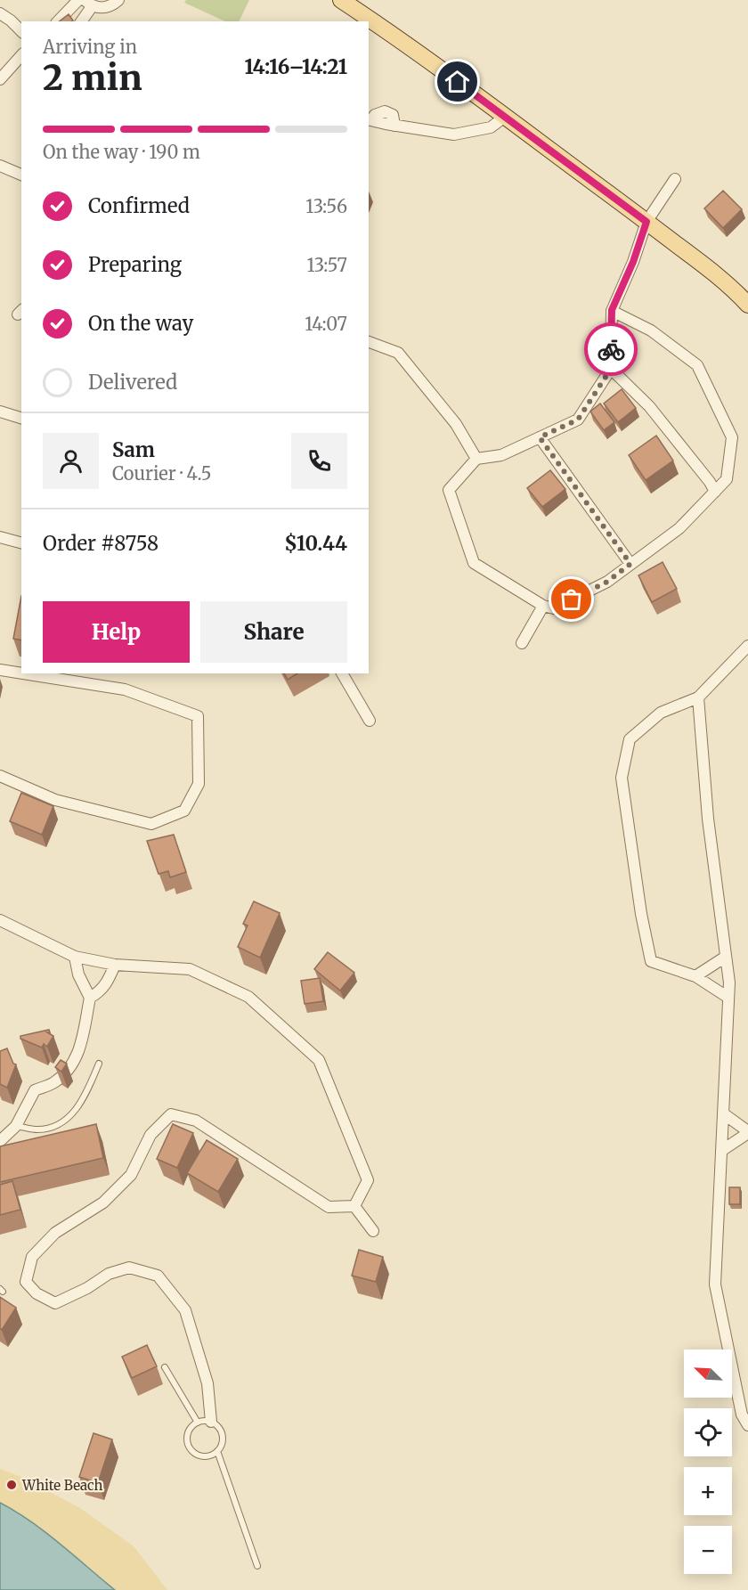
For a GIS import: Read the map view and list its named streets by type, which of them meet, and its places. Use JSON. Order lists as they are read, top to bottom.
{
  "places": ["White Beach"],
  "north": "top left",
  "page": {
    "heading": ["2 min", "Arriving in", "14:16–14:21"],
    "panel": [
      "Sam",
      "Courier · 4.5",
      "Order #8758",
      "$10.44"
    ],
    "bar": "On the way · 190 m",
    "list": [
      ["Confirmed", "13:56"],
      ["Preparing", "13:57"],
      ["On the way", "14:07"],
      "Delivered"
    ],
    "buttons": ["Help", "Share"],
    "map_buttons": ["+", "−"]
  }
}
